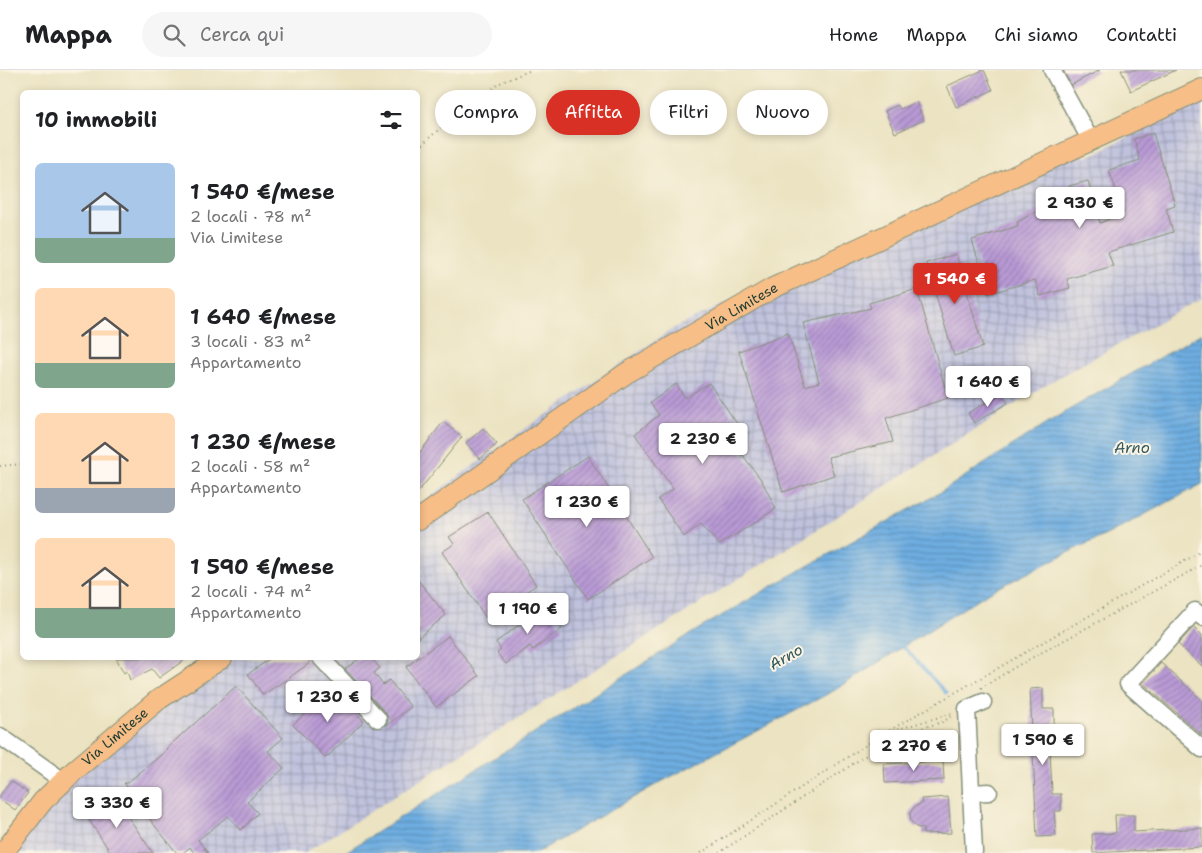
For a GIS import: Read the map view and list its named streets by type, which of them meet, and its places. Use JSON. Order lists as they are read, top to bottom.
{
  "streets": {
    "main road": ["Via Limitese"]
  },
  "water": ["Arno"],
  "page": {
    "header": "Mappa",
    "search": "Cerca qui",
    "nav": [
      "Home",
      "Mappa",
      "Chi siamo",
      "Contatti"
    ],
    "chip": [
      "Compra",
      "Affitta",
      "Filtri",
      "Nuovo"
    ],
    "heading": "10 immobili",
    "list": [
      {
        "name": "1 540 €/mese",
        "note": "2 locali · 78 m² · Via Limitese"
      },
      {
        "name": "1 640 €/mese",
        "note": "3 locali · 83 m² · Appartamento"
      },
      {
        "name": "1 230 €/mese",
        "note": "2 locali · 58 m² · Appartamento"
      },
      {
        "name": "1 590 €/mese",
        "note": "2 locali · 74 m² · Appartamento"
      }
    ],
    "price": [
      "2 930 €",
      "1 540 €",
      "1 640 €",
      "2 230 €",
      "1 230 €",
      "1 190 €",
      "1 230 €",
      "1 590 €",
      "2 270 €",
      "3 330 €"
    ]
  }
}
